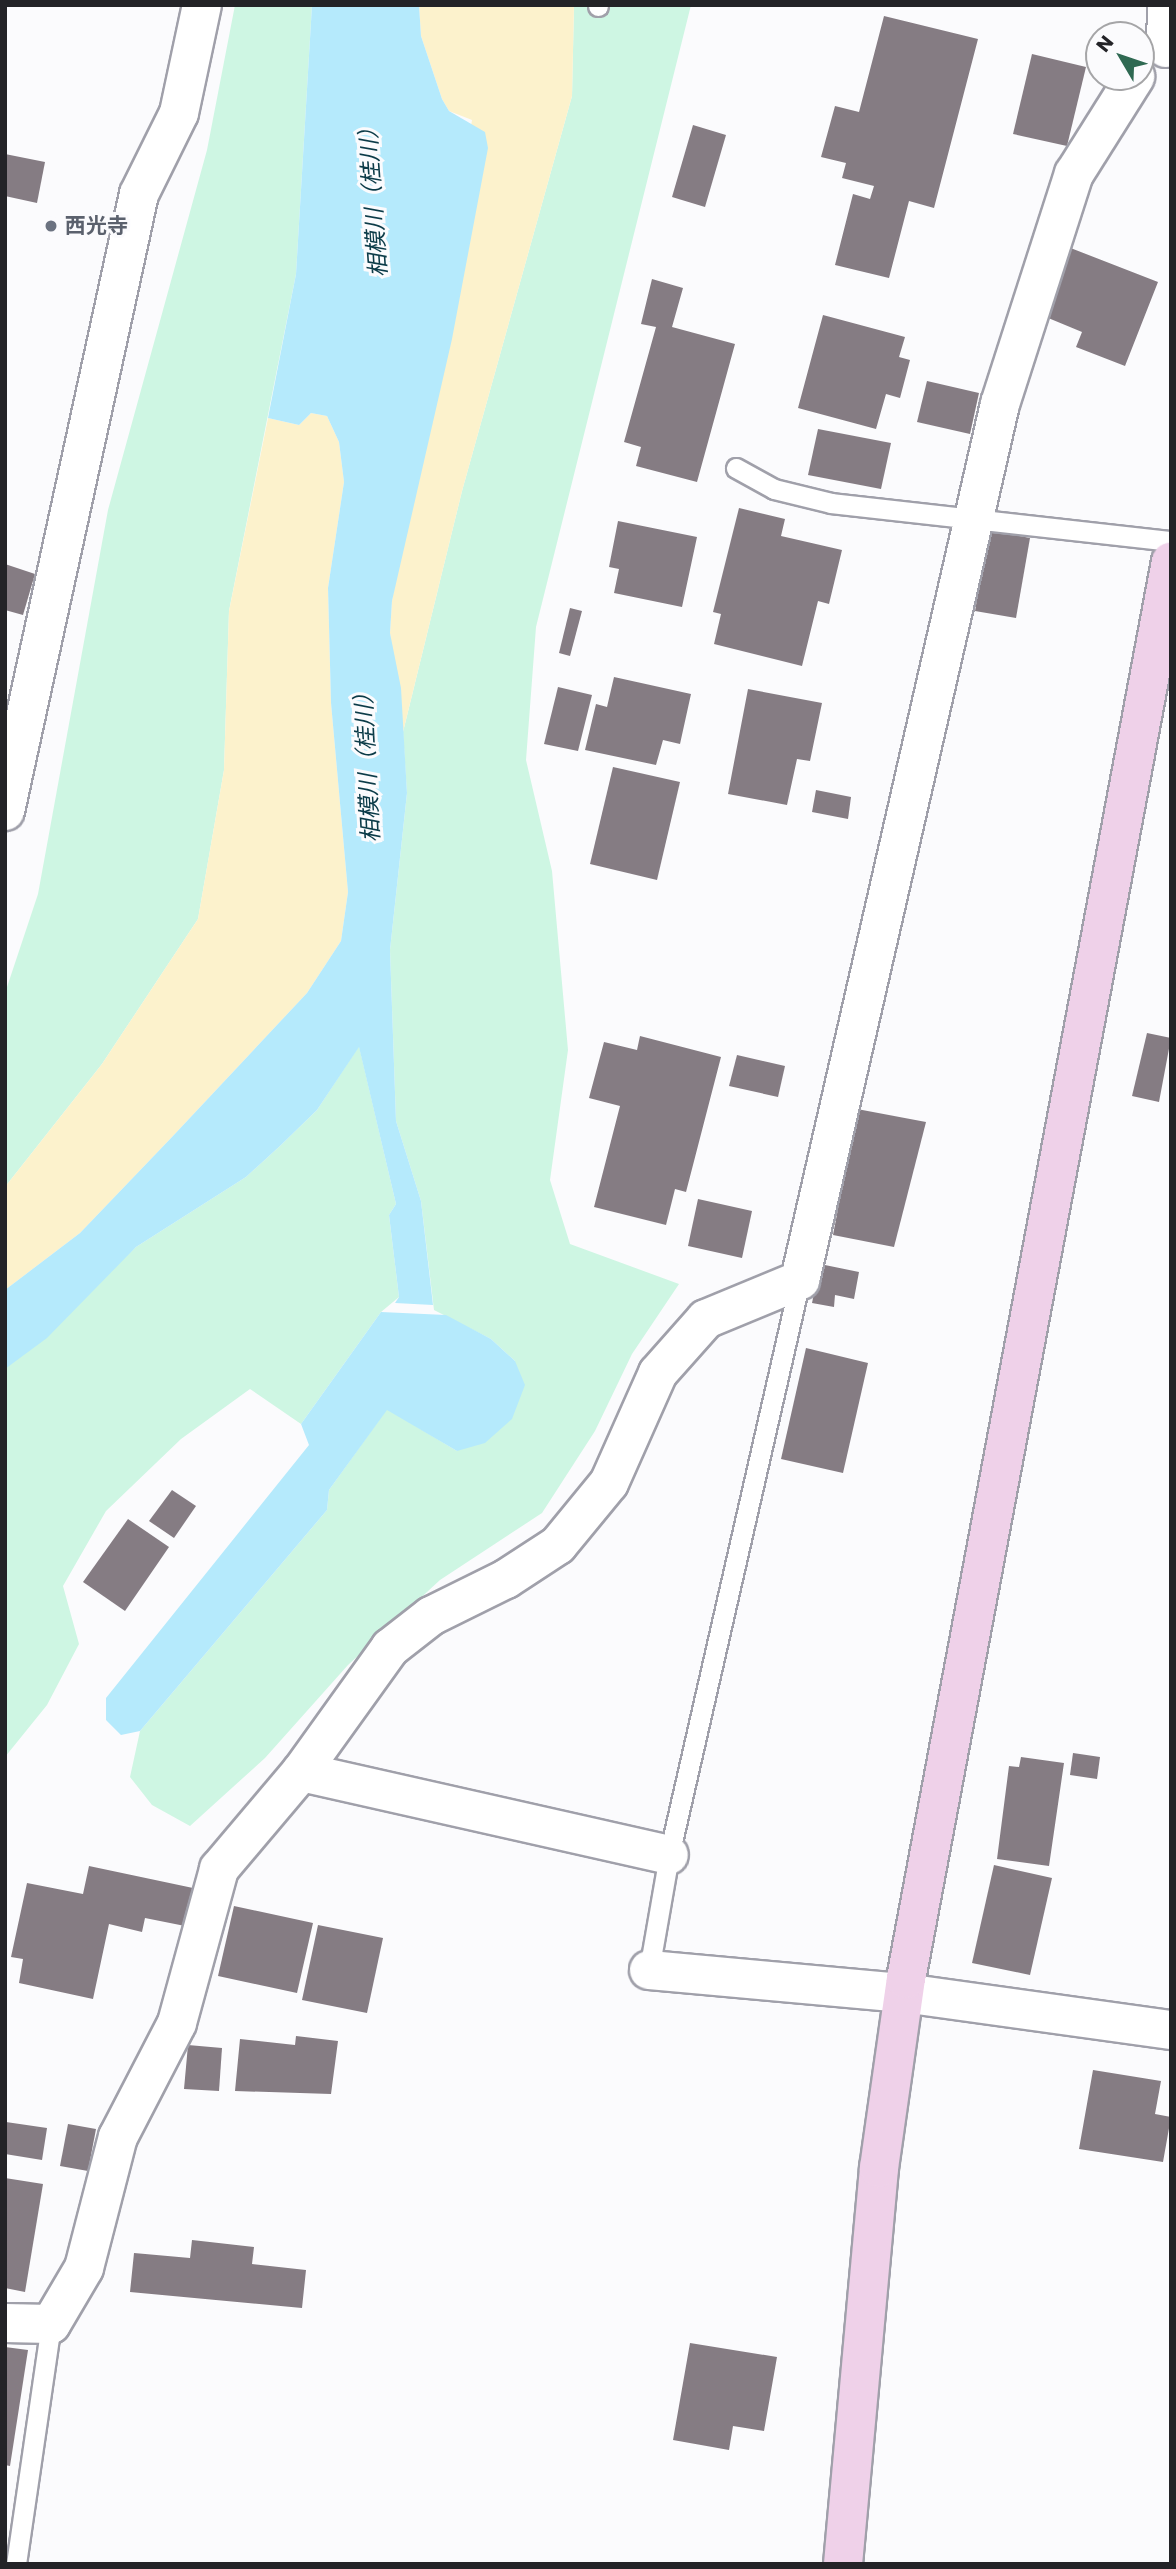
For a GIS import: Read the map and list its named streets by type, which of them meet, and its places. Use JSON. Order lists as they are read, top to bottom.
{
  "water": ["相模川（桂川）"],
  "places": ["西光寺"],
  "north": "top left"
}
